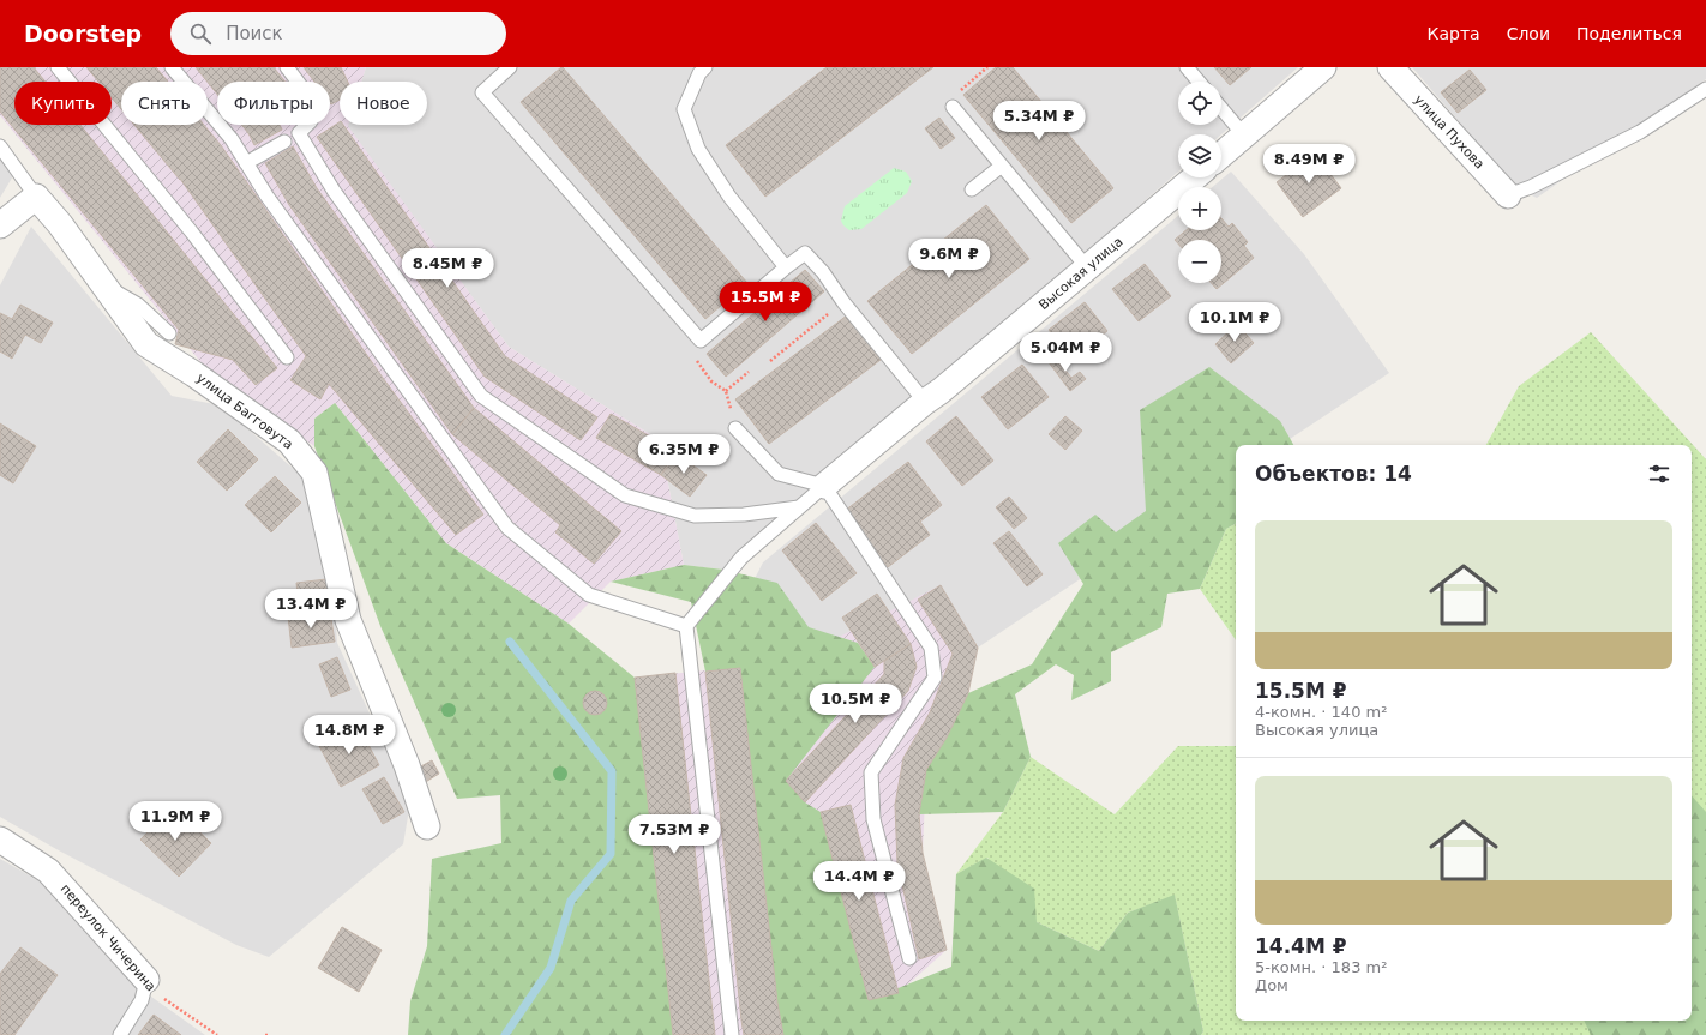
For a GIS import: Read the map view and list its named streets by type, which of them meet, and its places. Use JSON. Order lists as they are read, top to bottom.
{
  "streets": {
    "street": [
      "улица Пухова",
      "Высокая улица",
      "улица Багговута",
      "переулок Чичерина"
    ]
  },
  "page": {
    "header": "Doorstep",
    "search": "Поиск",
    "nav": ["Карта", "Слои", "Поделиться"],
    "map_buttons": ["+", "−"],
    "chip": [
      "Купить",
      "Снять",
      "Фильтры",
      "Новое"
    ],
    "price": [
      "5.34M ₽",
      "8.49M ₽",
      "9.6M ₽",
      "8.45M ₽",
      "15.5M ₽",
      "10.1M ₽",
      "5.04M ₽",
      "6.35M ₽",
      "13.4M ₽",
      "10.5M ₽",
      "14.8M ₽",
      "11.9M ₽",
      "7.53M ₽",
      "14.4M ₽"
    ],
    "heading": "Объектов: 14",
    "list": [
      {
        "name": "15.5M ₽",
        "note": "4-комн. · 140 m² · Высокая улица"
      },
      {
        "name": "14.4M ₽",
        "note": "5-комн. · 183 m² · Дом"
      }
    ]
  }
}
